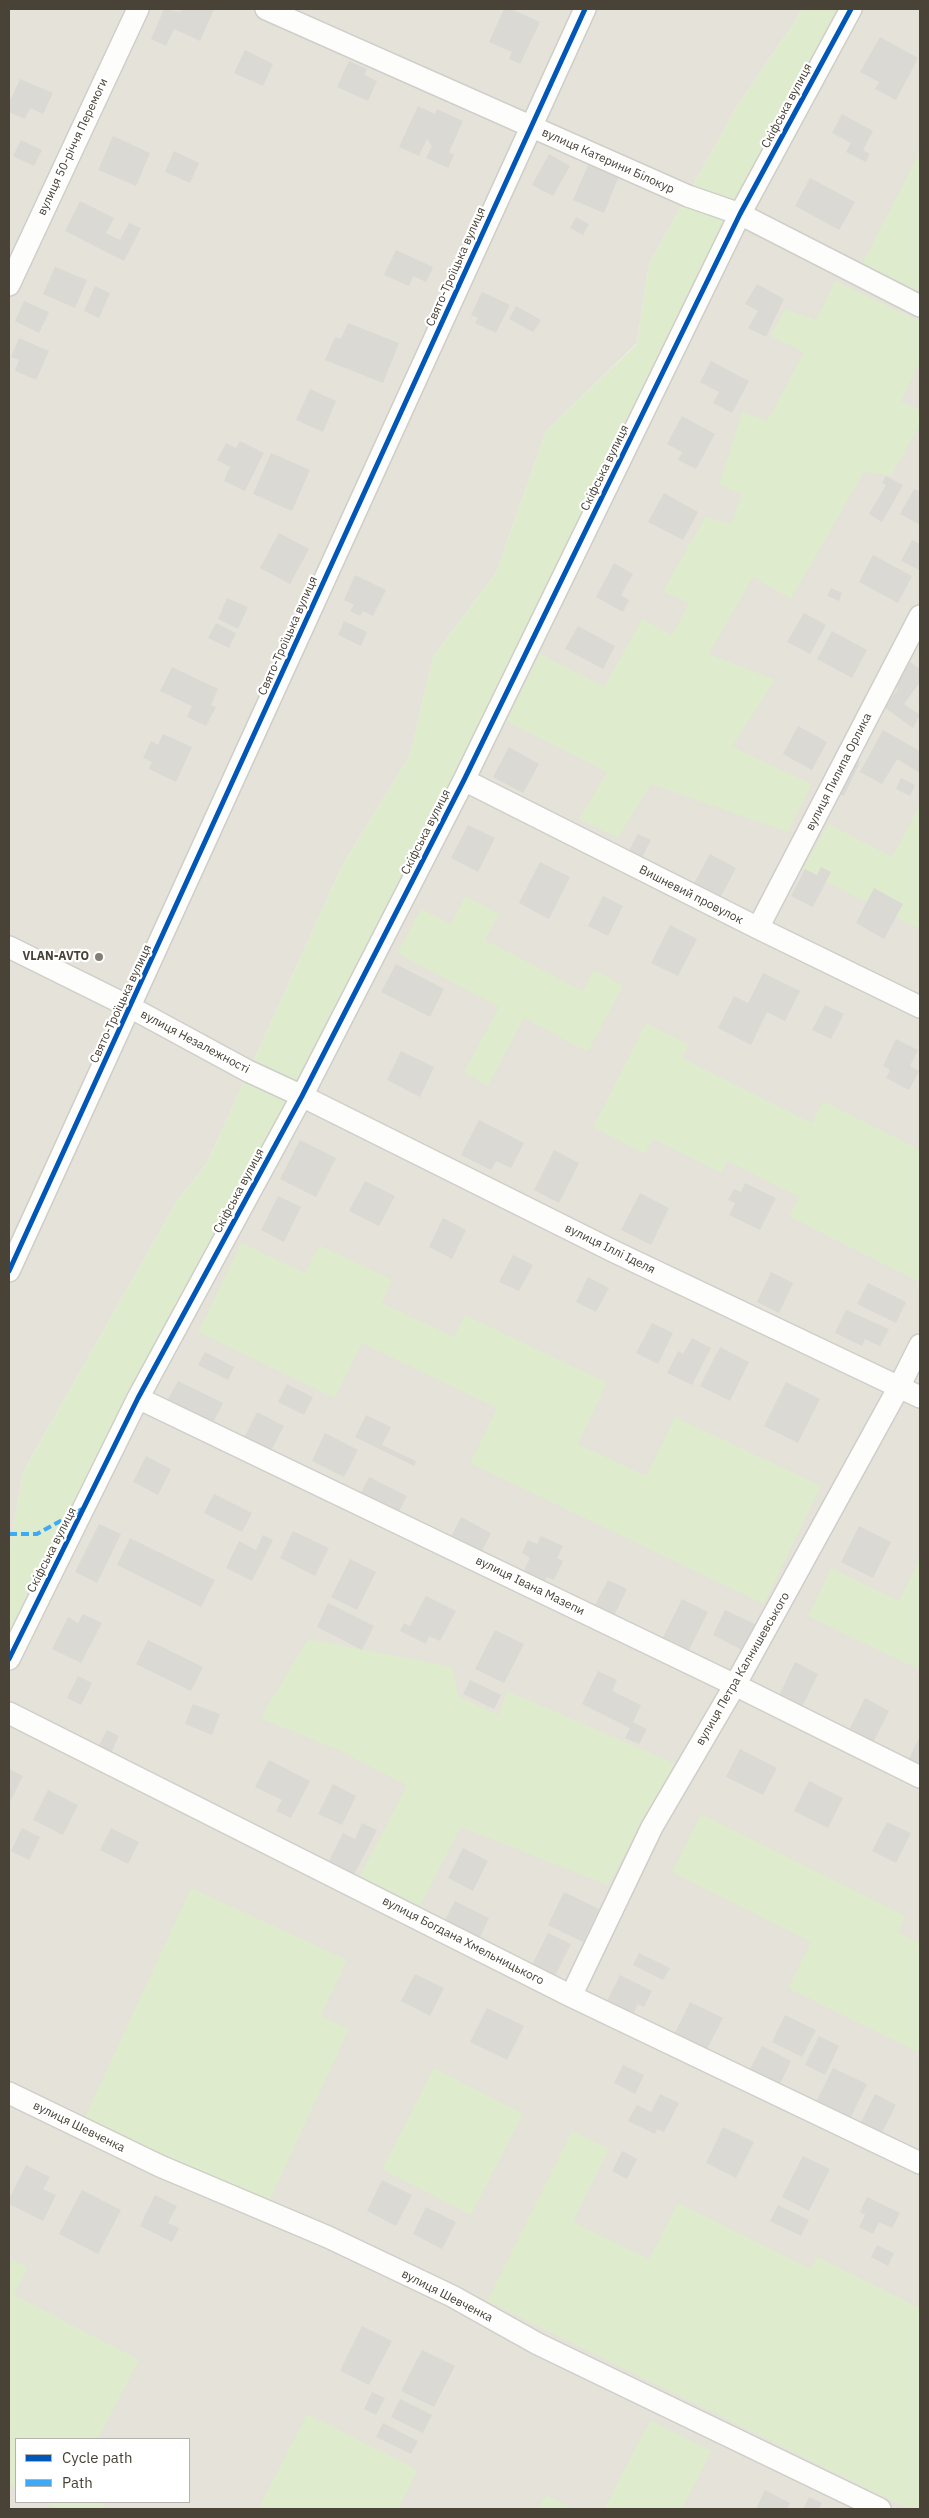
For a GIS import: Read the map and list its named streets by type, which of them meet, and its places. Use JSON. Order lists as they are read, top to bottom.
{
  "streets": {
    "street": [
      "Скіфська вулиця",
      "вулиця 50-річчя Перемоги",
      "вулиця Катерини Білокур",
      "Свято-Троїцька вулиця",
      "вулиця Пилипа Орлика",
      "Вишневий провулок",
      "вулиця Незалежності",
      "вулиця Іллі Іделя",
      "вулиця Івана Мазепи",
      "вулиця Петра Калнишевського",
      "вулиця Богдана Хмельницького",
      "вулиця Шевченка"
    ]
  },
  "crossings": [
    ["Скіфська вулиця", "вулиця Катерини Білокур"],
    ["Скіфська вулиця", "Вишневий провулок"],
    ["Скіфська вулиця", "вулиця Незалежності"],
    ["Скіфська вулиця", "вулиця Іллі Іделя"],
    ["Скіфська вулиця", "вулиця Івана Мазепи"],
    ["вулиця Катерини Білокур", "Свято-Троїцька вулиця"],
    ["Свято-Троїцька вулиця", "вулиця Незалежності"],
    ["вулиця Пилипа Орлика", "Вишневий провулок"],
    ["вулиця Незалежності", "вулиця Іллі Іделя"],
    ["вулиця Іллі Іделя", "вулиця Петра Калнишевського"],
    ["вулиця Івана Мазепи", "вулиця Петра Калнишевського"],
    ["вулиця Петра Калнишевського", "вулиця Богдана Хмельницького"]
  ],
  "places": ["VLAN-AVTO"],
  "legend": ["Cycle path", "Path"]
}
